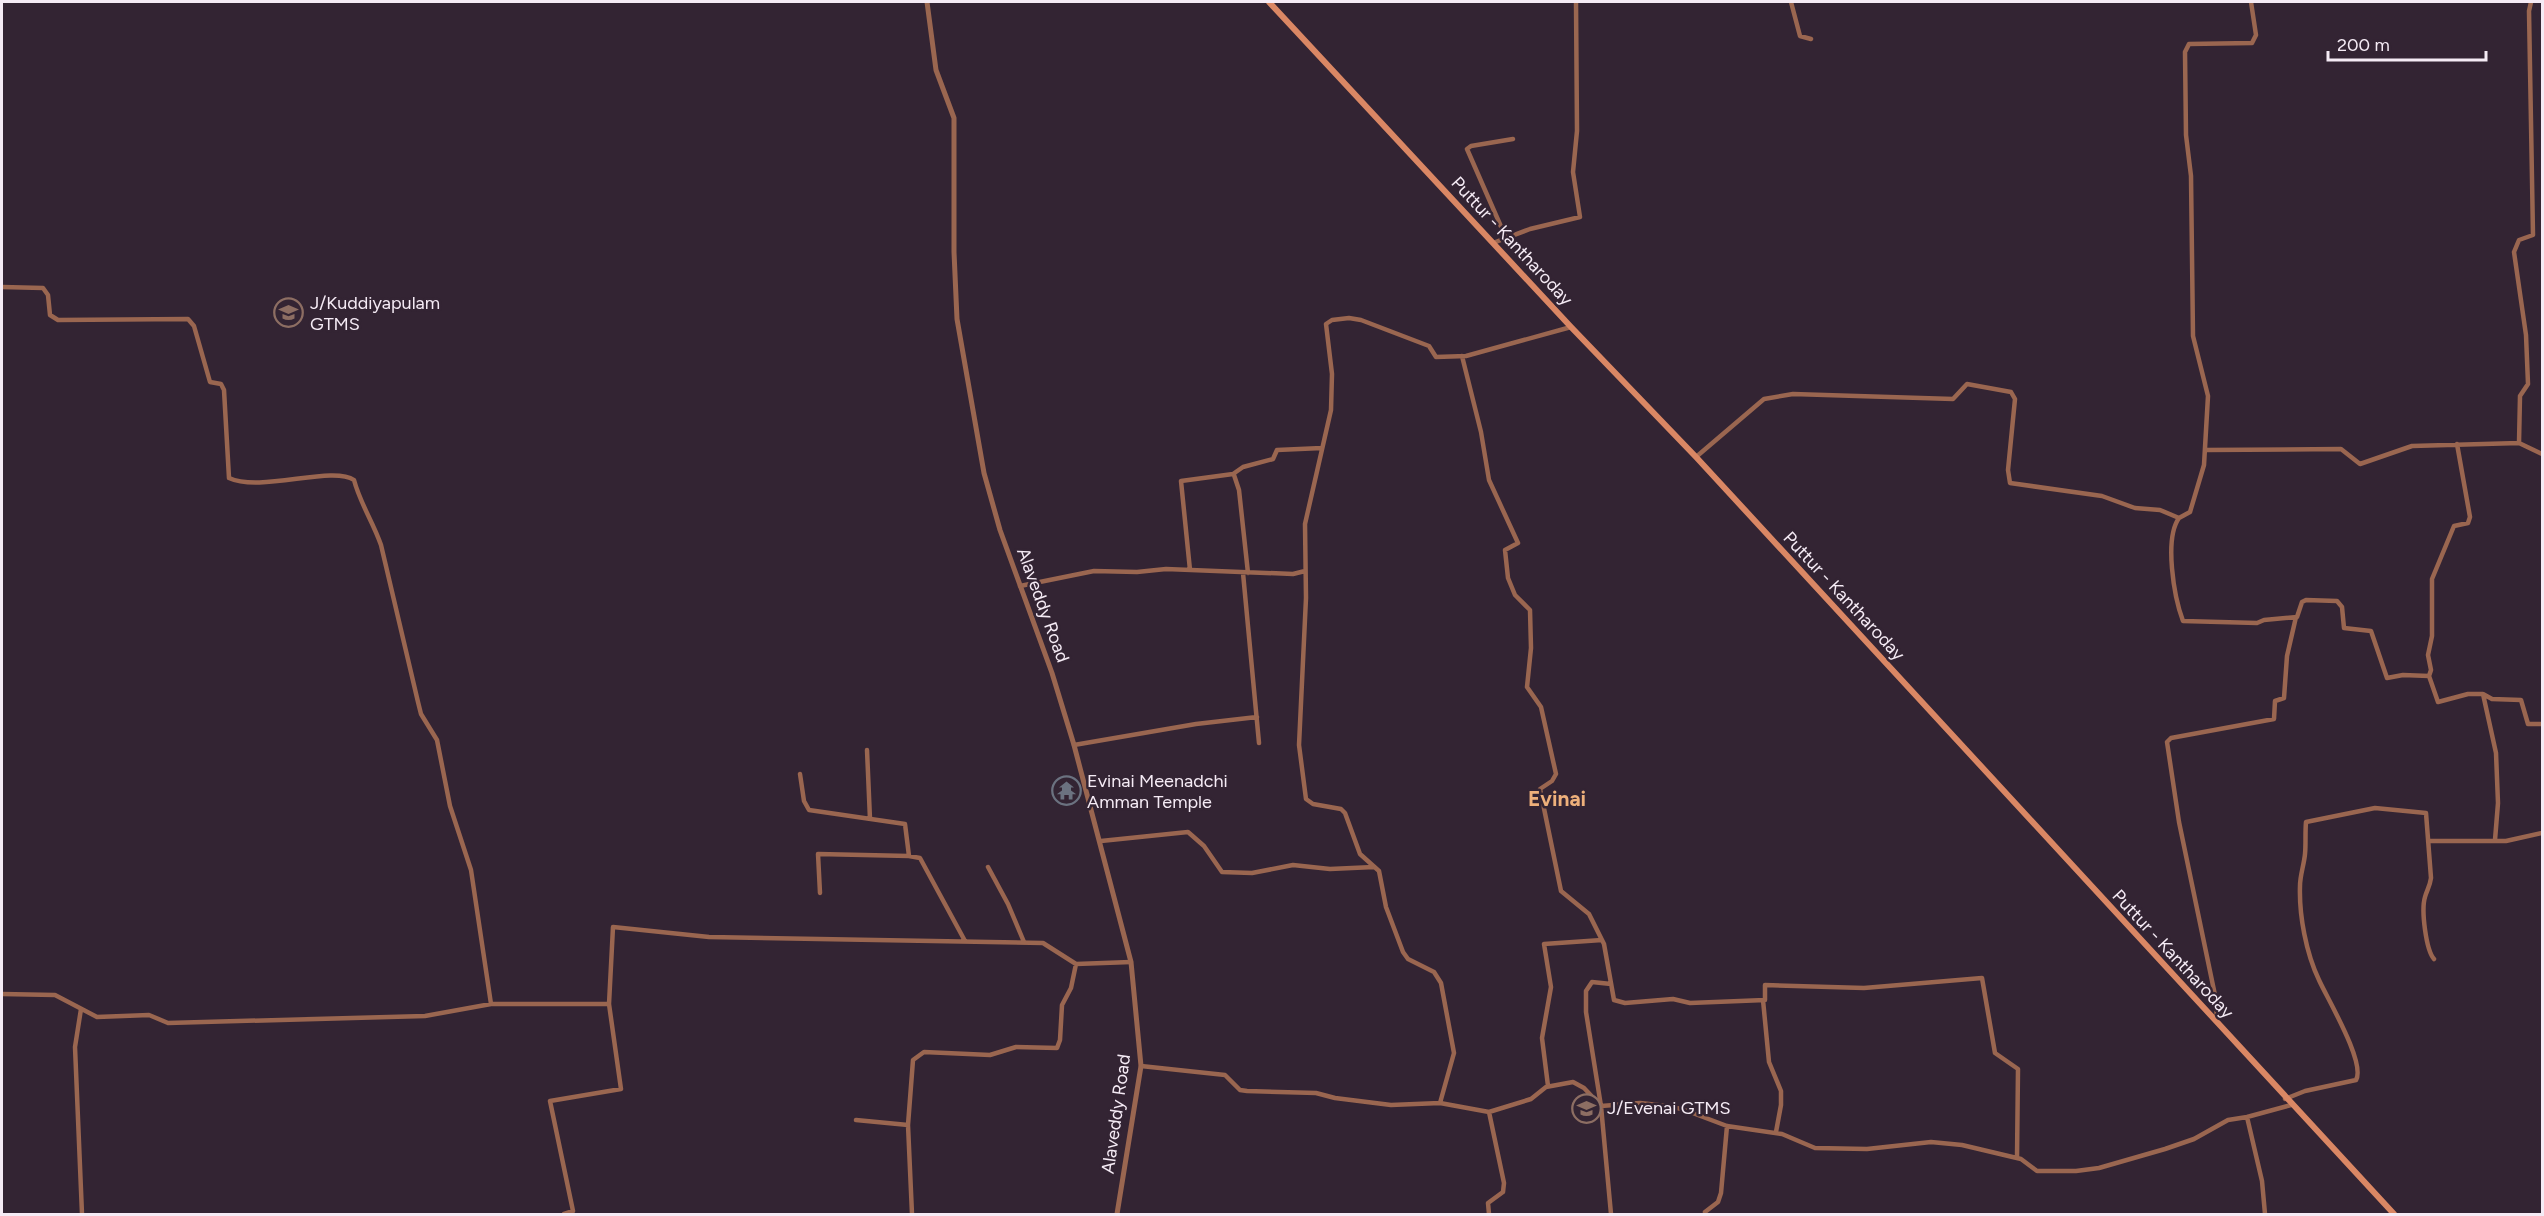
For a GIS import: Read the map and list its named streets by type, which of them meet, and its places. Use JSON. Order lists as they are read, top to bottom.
{
  "streets": {
    "main road": ["Puttur - Kantharoday"],
    "street": ["Alaveddy Road"]
  },
  "districts": ["Evinai"],
  "places": {
    "school or university": ["J/Kuddiyapulam GTMS", "J/Evenai GTMS"],
    "temple": ["Evinai Meenadchi Amman Temple"]
  },
  "scale_bar": "200 m"
}
